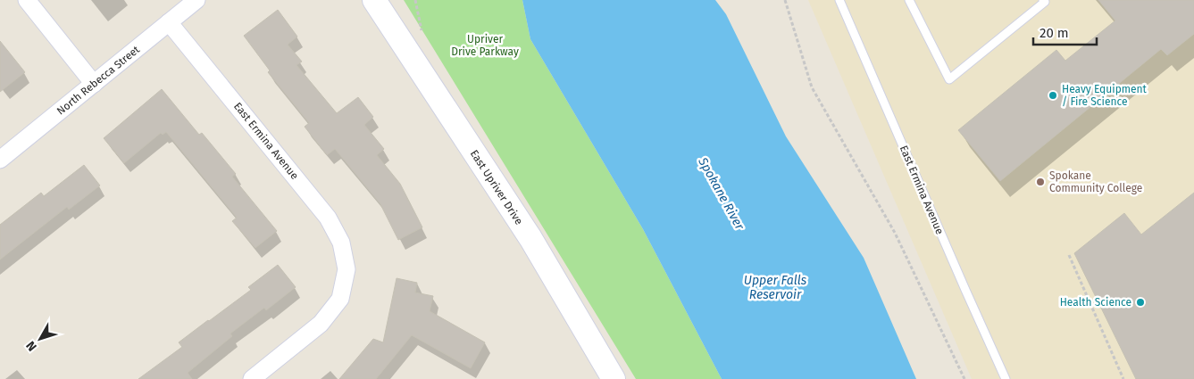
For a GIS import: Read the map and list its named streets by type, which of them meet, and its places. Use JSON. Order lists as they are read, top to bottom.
{
  "streets": {
    "street": ["North Rebecca Street", "East Ermina Avenue", "East Upriver Drive"]
  },
  "crossings": [
    ["North Rebecca Street", "East Ermina Avenue"]
  ],
  "water": ["Spokane River", "Upper Falls Reservoir"],
  "parks": ["Upriver Drive Parkway"],
  "places": ["Heavy Equipment / Fire Science", "Spokane Community College", "Health Science"],
  "scale_bar": "20 m",
  "north": "bottom left"
}
